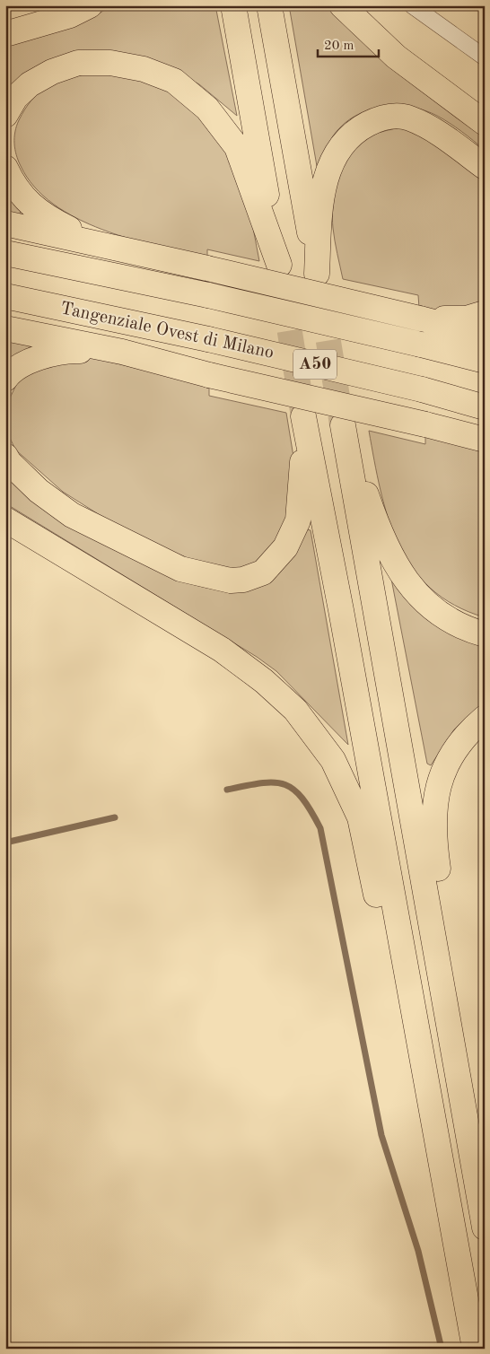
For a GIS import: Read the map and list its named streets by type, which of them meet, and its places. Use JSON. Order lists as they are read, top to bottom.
{
  "streets": {
    "highway": ["Tangenziale Ovest di Milano", "A50"]
  },
  "scale_bar": "20 m"
}
